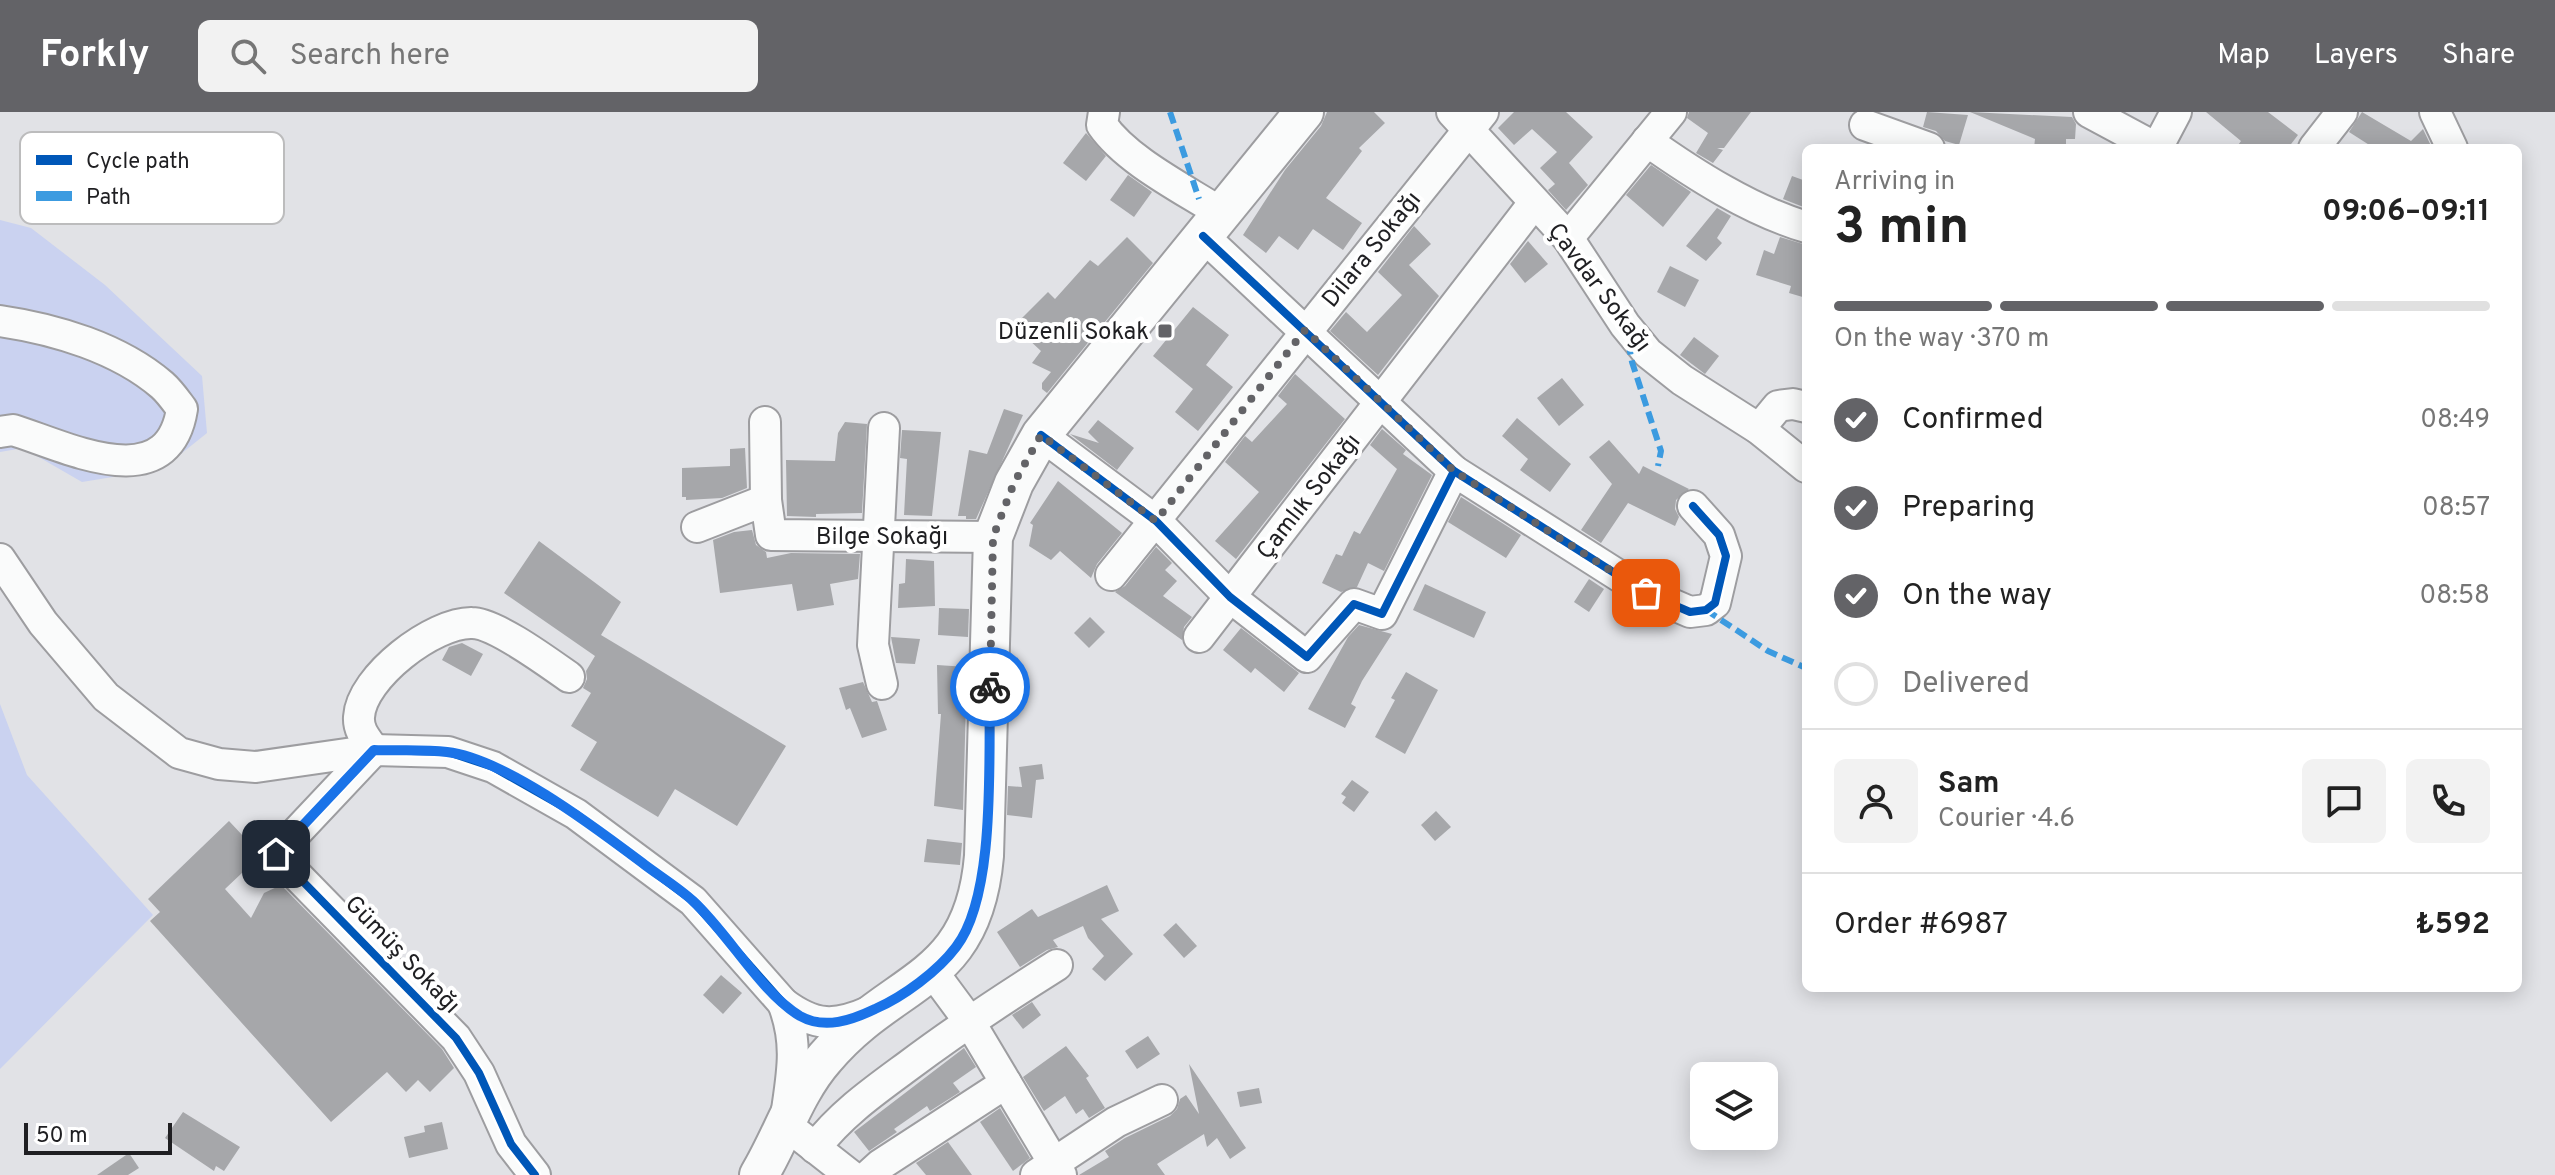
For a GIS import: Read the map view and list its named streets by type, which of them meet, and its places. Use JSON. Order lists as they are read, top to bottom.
{
  "streets": {
    "street": [
      "Dilara Sokağı",
      "Çavdar Sokağı",
      "Çamlık Sokağı",
      "Bilge Sokağı",
      "Gümüş Sokağı"
    ]
  },
  "crossings": [
    ["Dilara Sokağı", "Çavdar Sokağı"],
    ["Çavdar Sokağı", "Çamlık Sokağı"]
  ],
  "places": {
    "transit": ["Düzenli Sokak"]
  },
  "legend": ["Cycle path", "Path"],
  "scale_bar": "50 m",
  "page": {
    "header": "Forkly",
    "search": "Search here",
    "nav": ["Map", "Layers", "Share"],
    "heading": ["3 min", "Arriving in", "09:06–09:11"],
    "panel": [
      "Sam",
      "Courier · 4.6",
      "Order #6987",
      "₺592"
    ],
    "bar": "On the way · 370 m",
    "list": [
      ["Confirmed", "08:49"],
      ["Preparing", "08:57"],
      ["On the way", "08:58"],
      "Delivered"
    ],
    "scale": "50 m"
  }
}
